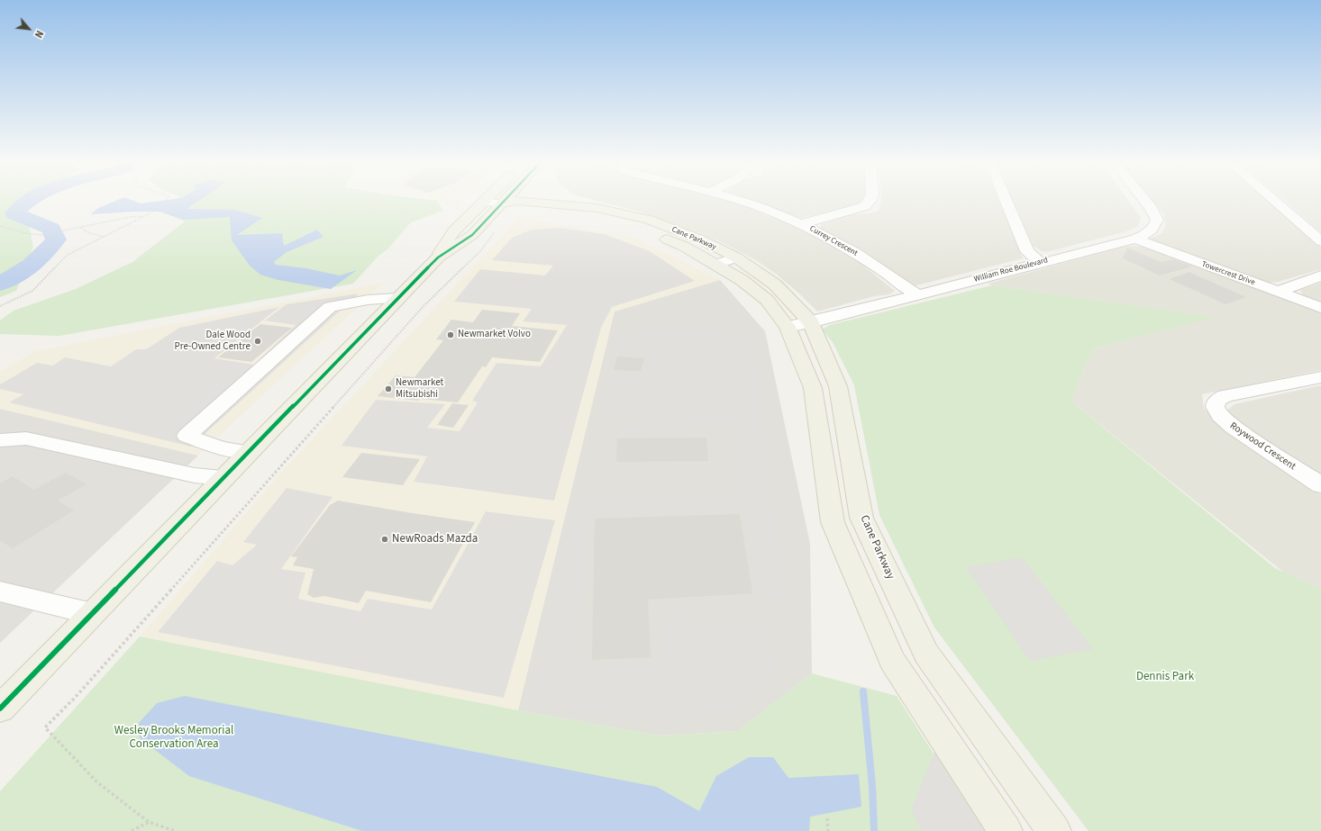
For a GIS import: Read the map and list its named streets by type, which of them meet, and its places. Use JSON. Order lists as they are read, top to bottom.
{
  "streets": {
    "main road": ["Cane Parkway"],
    "street": [
      "Currey Crescent",
      "William Roe Boulevard",
      "Towercrest Drive",
      "Roywood Crescent"
    ]
  },
  "crossings": [
    ["Cane Parkway", "William Roe Boulevard"],
    ["Currey Crescent", "William Roe Boulevard"],
    ["William Roe Boulevard", "Towercrest Drive"]
  ],
  "parks": ["Dennis Park", "Wesley Brooks Memorial Conservation Area"],
  "places": [
    "Newmarket Volvo",
    "Dale Wood Pre-Owned Centre",
    "Newmarket Mitsubishi",
    "NewRoads Mazda"
  ],
  "north": "bottom right"
}
